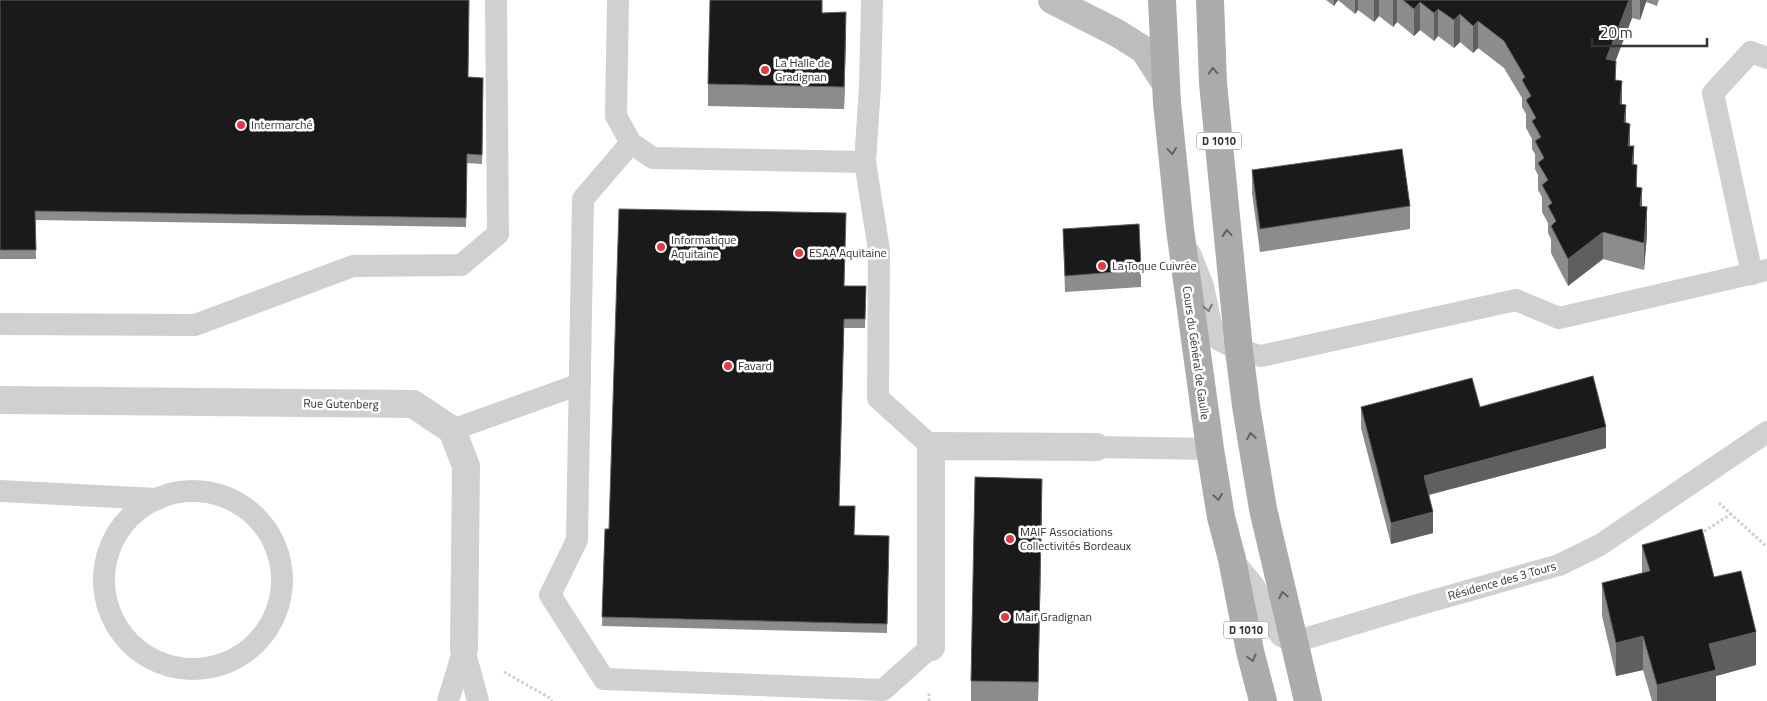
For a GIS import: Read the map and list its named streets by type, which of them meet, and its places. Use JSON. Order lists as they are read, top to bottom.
{
  "streets": {
    "main road": ["D 1010", "Cours du Général de Gaulle"],
    "street": ["Rue Gutenberg"],
    "lane": ["Résidence des 3 Tours"]
  },
  "crossings": [
    ["D 1010", "Résidence des 3 Tours"]
  ],
  "places": [
    "La Halle de Gradignan",
    "Intermarché",
    "Informatique Aquitaine",
    "ESAA Aquitaine",
    "La Toque Cuivrée",
    "Favard",
    "MAIF Associations Collectivités Bordeaux",
    "Maif Gradignan"
  ],
  "scale_bar": "20 m"
}
